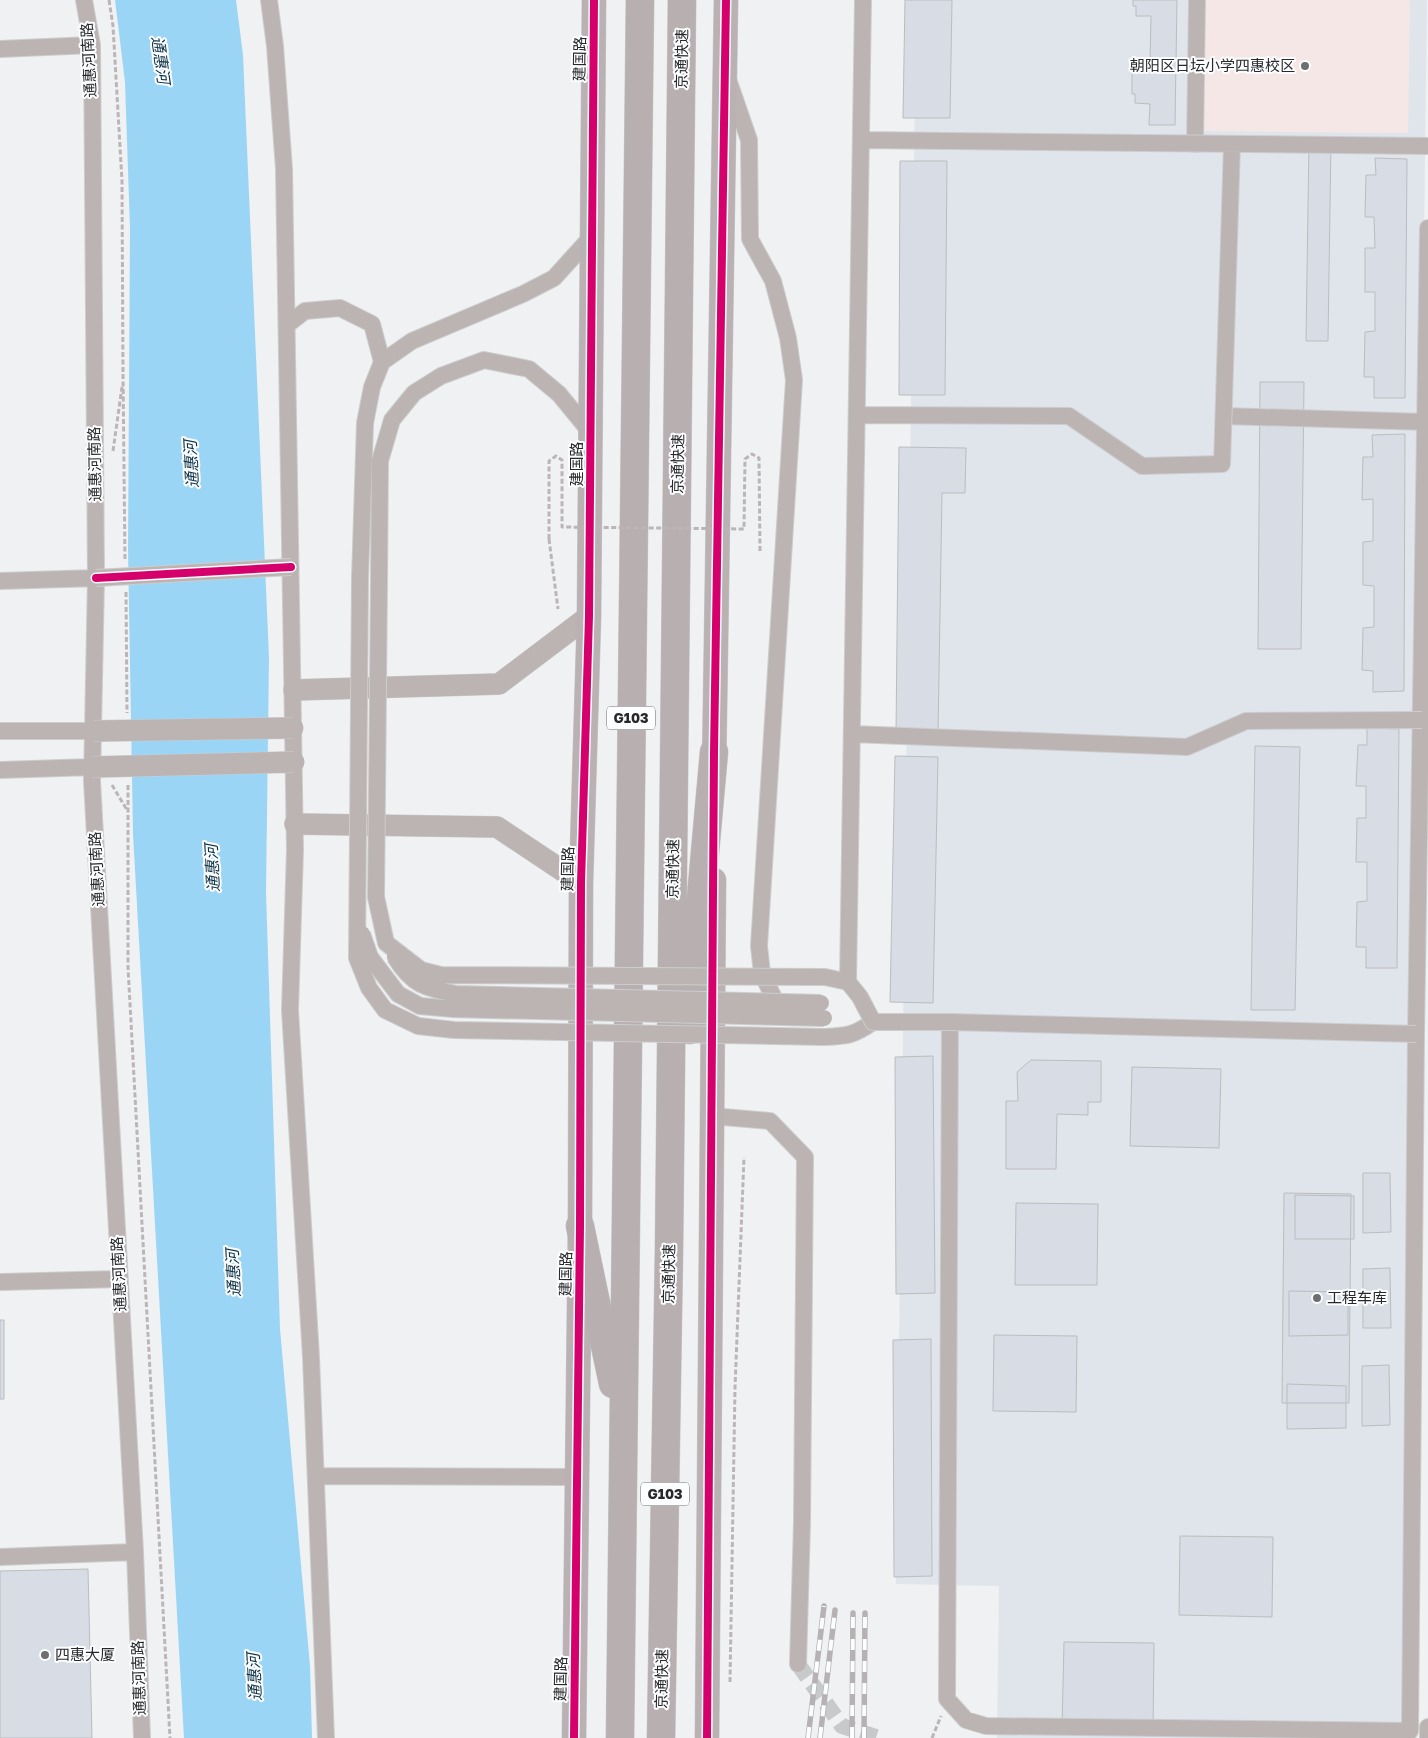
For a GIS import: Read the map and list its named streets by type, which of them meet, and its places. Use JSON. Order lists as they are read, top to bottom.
{
  "streets": {
    "highway": ["京通快速", "G103"],
    "main road": ["建国路"],
    "street": ["通惠河南路"]
  },
  "water": ["通惠河"],
  "places": ["朝阳区日坛小学四惠校区", "工程车库", "四惠大厦"]
}
